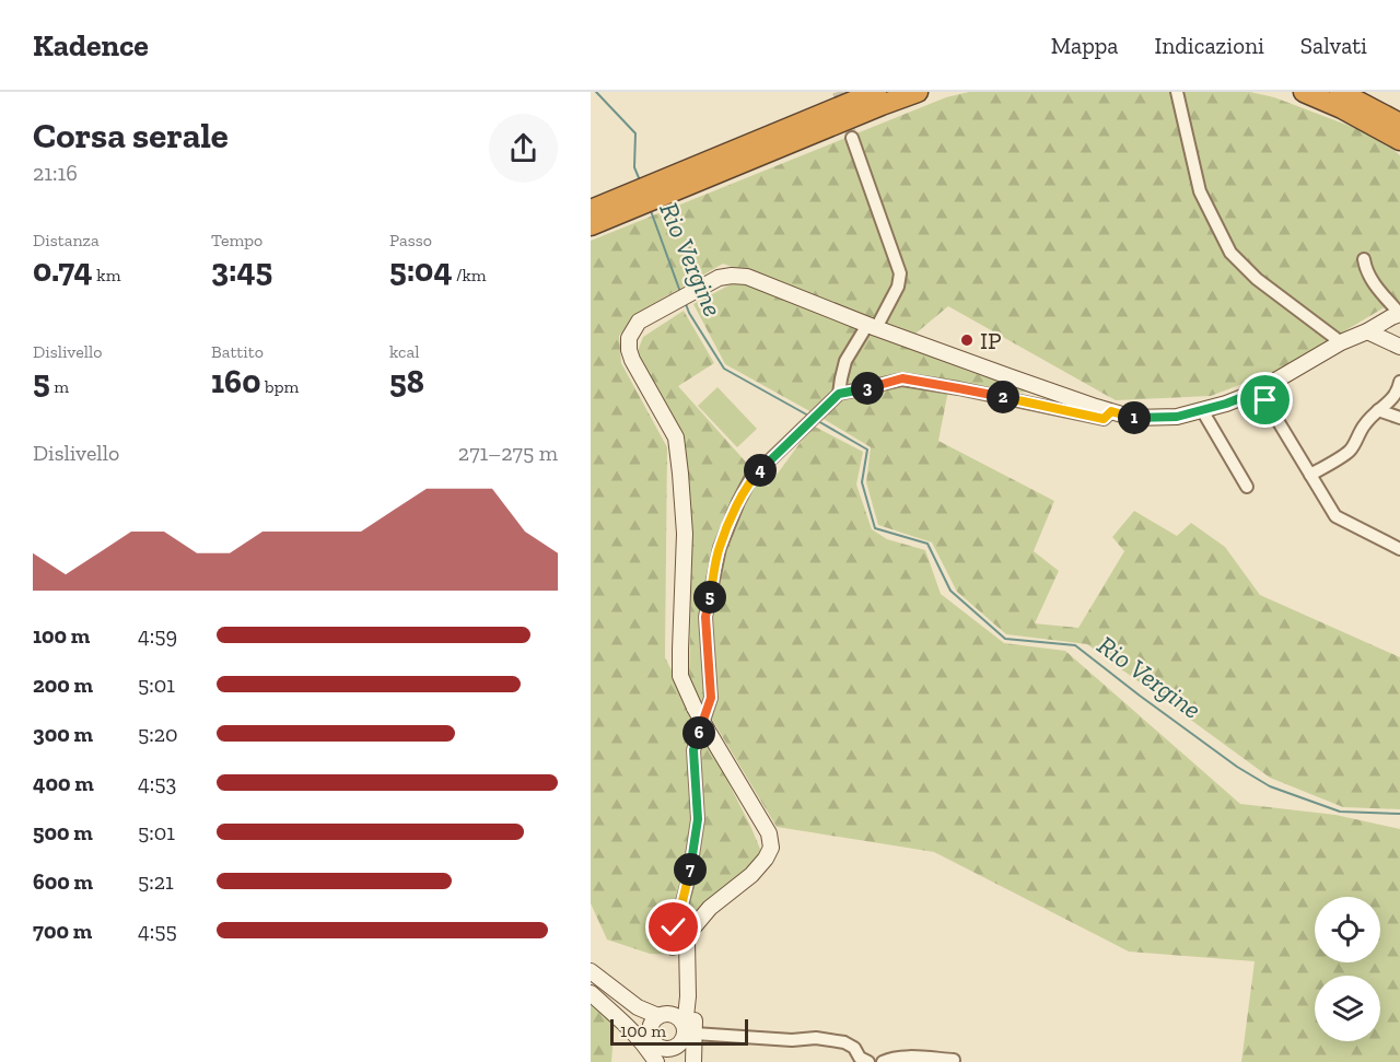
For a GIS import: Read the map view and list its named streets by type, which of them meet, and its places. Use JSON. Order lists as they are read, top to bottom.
{
  "water": ["Rio Vergine"],
  "places": ["IP"],
  "scale_bar": "100 m",
  "page": {
    "header": "Kadence",
    "nav": ["Mappa", "Indicazioni", "Salvati"],
    "heading": ["Corsa serale", "21:16"],
    "stats": [
      ["Distanza", "0.74 km"],
      ["Tempo", "3:45"],
      ["Passo", "5:04 /km"],
      ["Dislivello", "5 m"],
      ["Battito", "160 bpm"],
      ["kcal", "58"]
    ],
    "pins": [
      "3",
      "2",
      "1",
      "4",
      "5",
      "6",
      "7"
    ],
    "chart": ["Dislivello", "271–275 m"],
    "list": [
      {
        "name": "100 m",
        "note": "4:59"
      },
      {
        "name": "200 m",
        "note": "5:01"
      },
      {
        "name": "300 m",
        "note": "5:20"
      },
      {
        "name": "400 m",
        "note": "4:53"
      },
      {
        "name": "500 m",
        "note": "5:01"
      },
      {
        "name": "600 m",
        "note": "5:21"
      },
      {
        "name": "700 m",
        "note": "4:55"
      }
    ],
    "scale": "100 m"
  }
}
